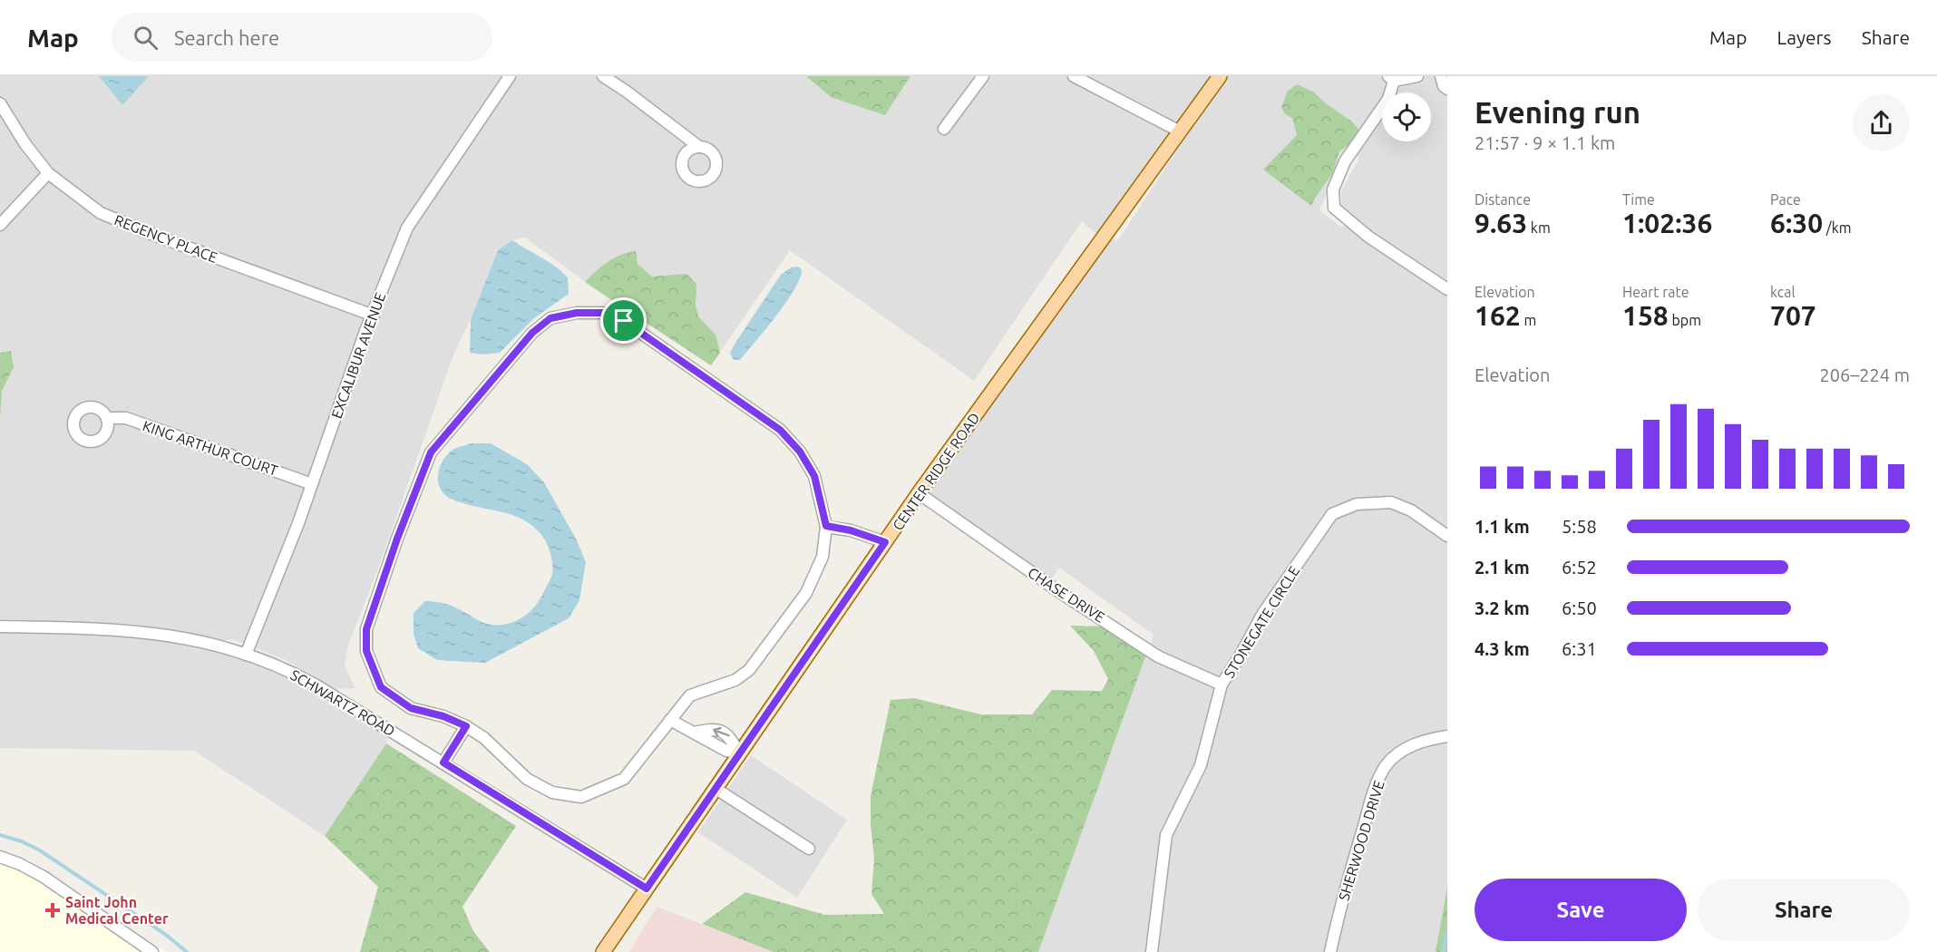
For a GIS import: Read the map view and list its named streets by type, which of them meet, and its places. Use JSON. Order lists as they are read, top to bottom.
{
  "streets": {
    "main road": ["CENTER RIDGE ROAD"],
    "street": [
      "REGENCY PLACE",
      "EXCALIBUR AVENUE",
      "KING ARTHUR COURT",
      "CHASE DRIVE",
      "STONEGATE CIRCLE",
      "SCHWARTZ ROAD",
      "SHERWOOD DRIVE"
    ]
  },
  "crossings": [
    ["REGENCY PLACE", "EXCALIBUR AVENUE"],
    ["EXCALIBUR AVENUE", "KING ARTHUR COURT"],
    ["EXCALIBUR AVENUE", "SCHWARTZ ROAD"],
    ["CENTER RIDGE ROAD", "CHASE DRIVE"],
    ["CENTER RIDGE ROAD", "SCHWARTZ ROAD"],
    ["CHASE DRIVE", "STONEGATE CIRCLE"]
  ],
  "places": {
    "health": ["Saint John Medical Center"]
  },
  "page": {
    "header": "Map",
    "search": "Search here",
    "nav": ["Map", "Layers", "Share"],
    "heading": ["Evening run", "21:57 · 9 × 1.1 km"],
    "stats": [
      ["Distance", "9.63 km"],
      ["Time", "1:02:36"],
      ["Pace", "6:30 /km"],
      ["Elevation", "162 m"],
      ["Heart rate", "158 bpm"],
      ["kcal", "707"]
    ],
    "chart": ["Elevation", "206–224 m"],
    "list": [
      {
        "name": "1.1 km",
        "note": "5:58"
      },
      {
        "name": "2.1 km",
        "note": "6:52"
      },
      {
        "name": "3.2 km",
        "note": "6:50"
      },
      {
        "name": "4.3 km",
        "note": "6:31"
      }
    ],
    "buttons": ["Save", "Share"]
  }
}
